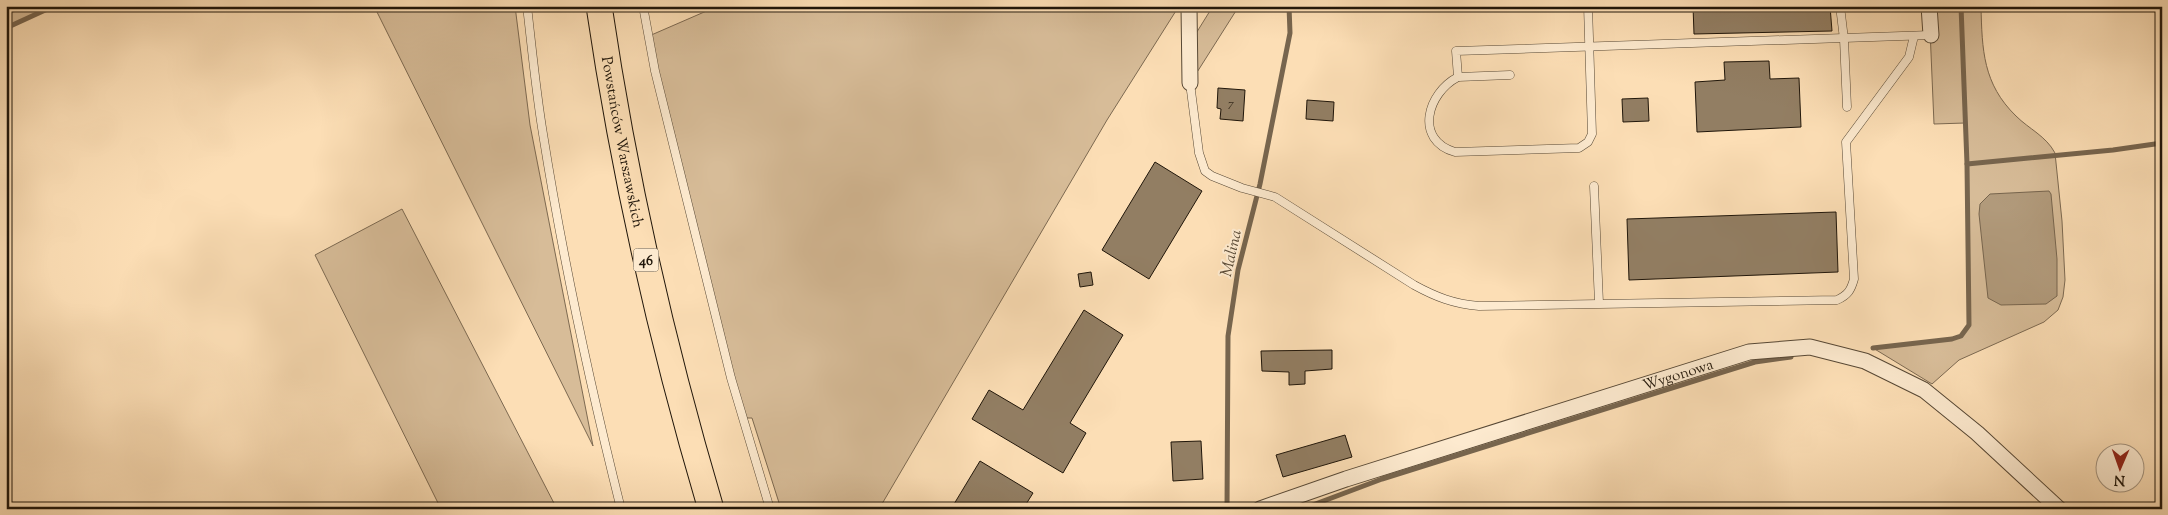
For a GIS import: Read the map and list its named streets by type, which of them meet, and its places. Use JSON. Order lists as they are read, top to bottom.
{
  "streets": {
    "main road": ["Powstańców Warszawskich", "46"],
    "street": ["Wygonowa"]
  },
  "water": ["Malina"],
  "house_numbers": ["7"],
  "north": "bottom"
}
